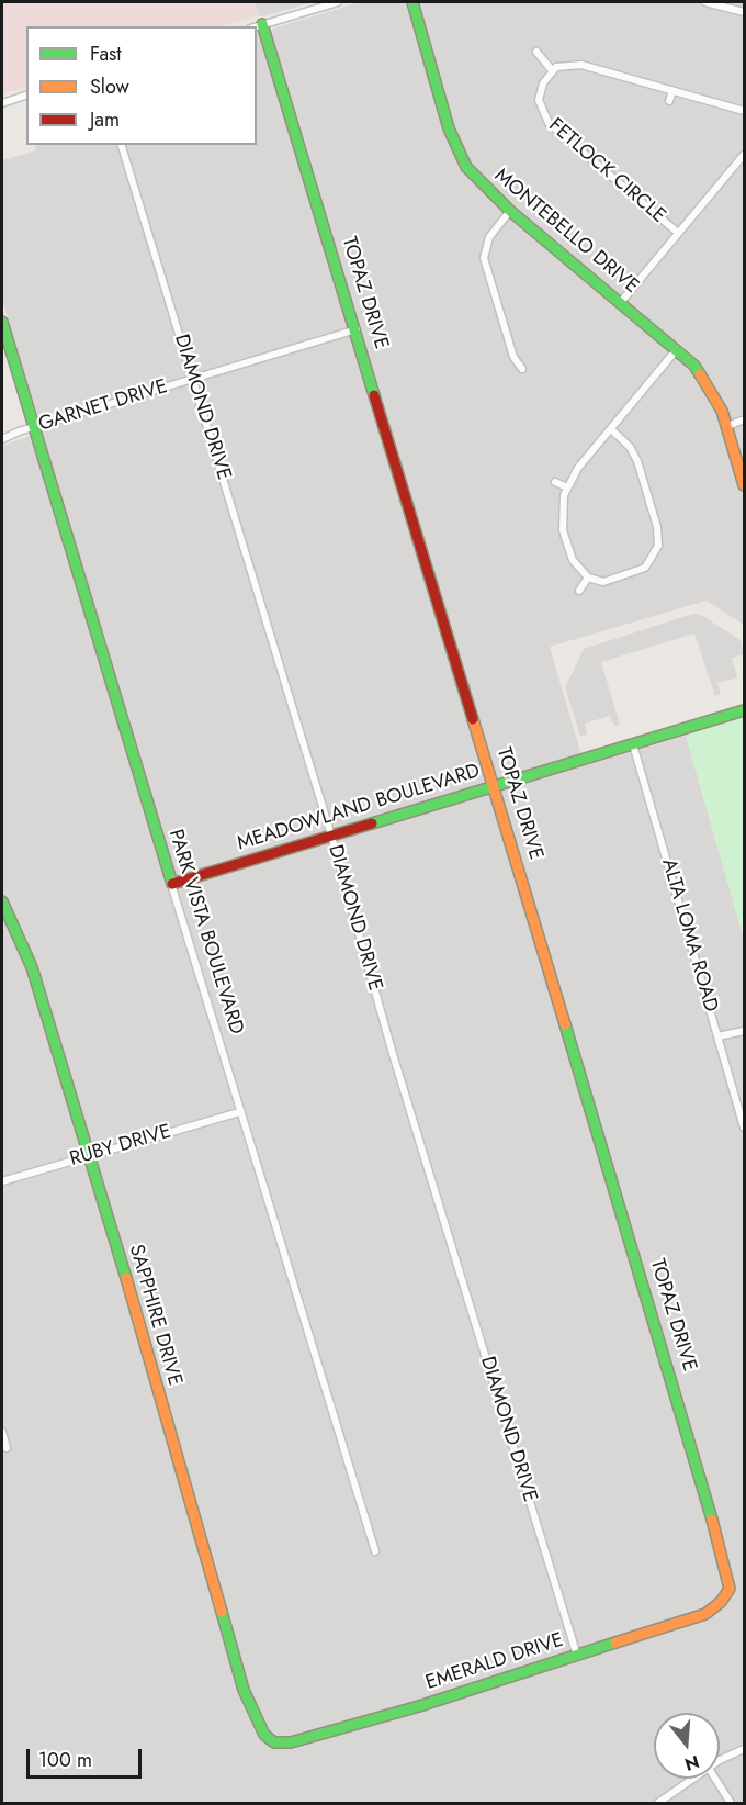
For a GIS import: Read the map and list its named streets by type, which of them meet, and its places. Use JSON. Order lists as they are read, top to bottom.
{
  "streets": {
    "street": [
      "FETLOCK CIRCLE",
      "MONTEBELLO DRIVE",
      "TOPAZ DRIVE",
      "GARNET DRIVE",
      "DIAMOND DRIVE",
      "MEADOWLAND BOULEVARD",
      "PARK VISTA BOULEVARD",
      "ALTA LOMA ROAD",
      "RUBY DRIVE",
      "SAPPHIRE DRIVE",
      "EMERALD DRIVE"
    ]
  },
  "crossings": [
    ["TOPAZ DRIVE", "GARNET DRIVE"],
    ["TOPAZ DRIVE", "MEADOWLAND BOULEVARD"],
    ["TOPAZ DRIVE", "EMERALD DRIVE"],
    ["GARNET DRIVE", "DIAMOND DRIVE"],
    ["GARNET DRIVE", "PARK VISTA BOULEVARD"],
    ["DIAMOND DRIVE", "MEADOWLAND BOULEVARD"],
    ["DIAMOND DRIVE", "EMERALD DRIVE"],
    ["MEADOWLAND BOULEVARD", "PARK VISTA BOULEVARD"],
    ["MEADOWLAND BOULEVARD", "ALTA LOMA ROAD"],
    ["PARK VISTA BOULEVARD", "RUBY DRIVE"],
    ["RUBY DRIVE", "SAPPHIRE DRIVE"],
    ["SAPPHIRE DRIVE", "EMERALD DRIVE"]
  ],
  "legend": ["Fast", "Slow", "Jam"],
  "scale_bar": "100 m",
  "north": "bottom"
}
